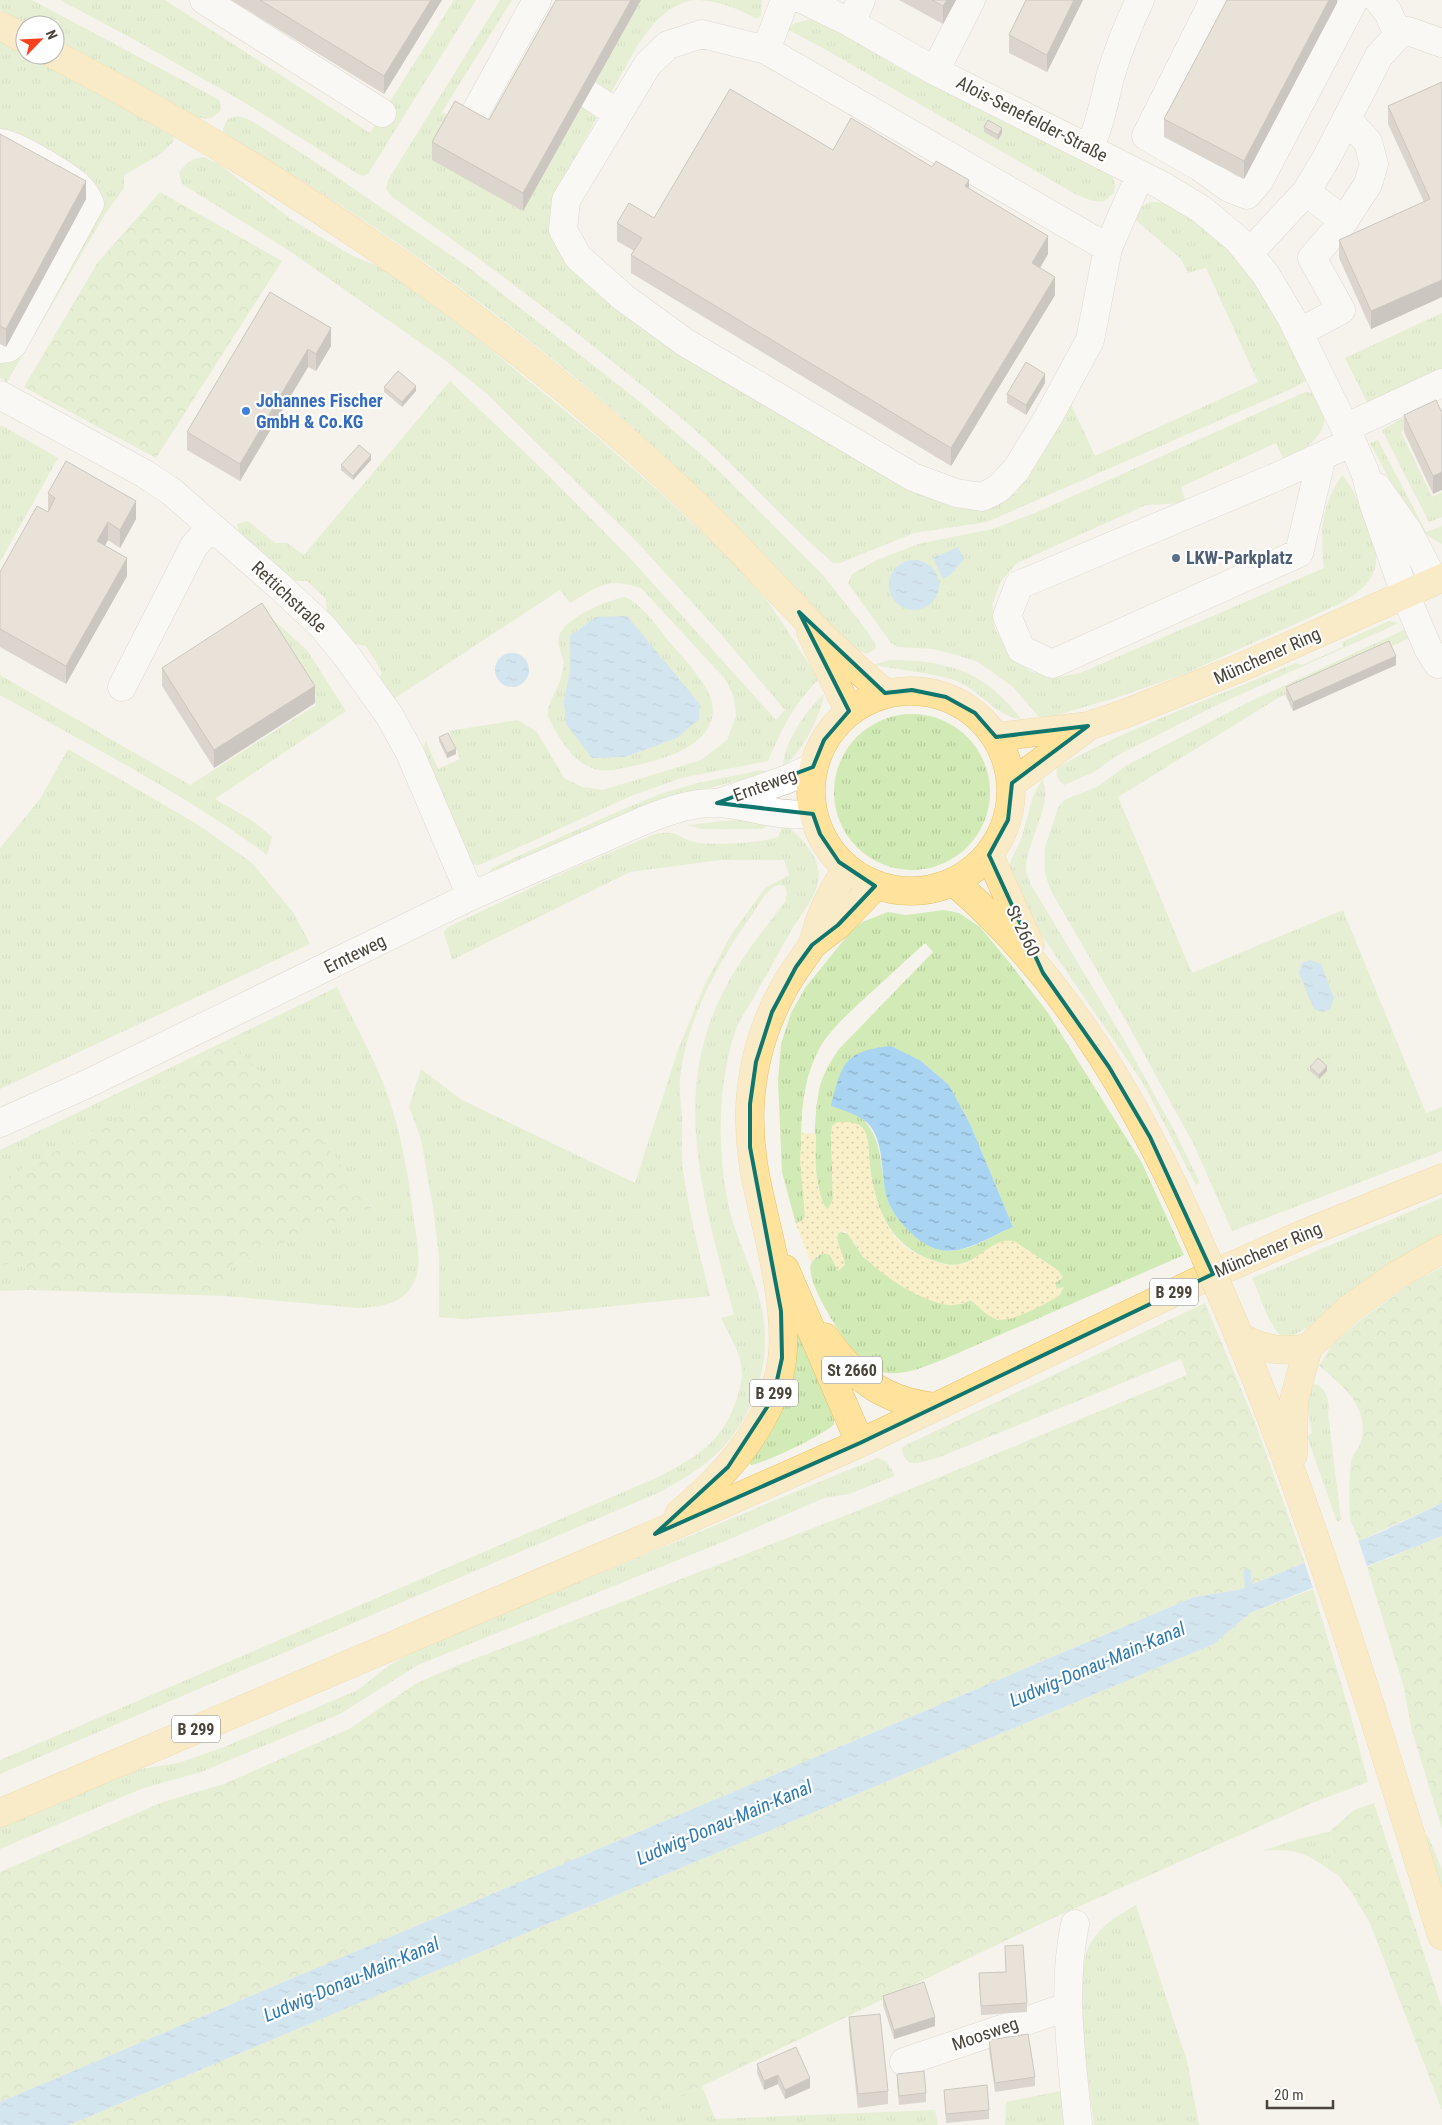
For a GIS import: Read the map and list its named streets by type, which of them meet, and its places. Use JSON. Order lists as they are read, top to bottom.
{
  "streets": {
    "main road": ["Münchener Ring", "St 2660", "B 299"],
    "street": [
      "Alois-Senefelder-Straße",
      "Rettichstraße",
      "Ernteweg",
      "Moosweg"
    ]
  },
  "crossings": [
    ["Alois-Senefelder-Straße", "Münchener Ring"],
    ["Rettichstraße", "Ernteweg"],
    ["Münchener Ring", "St 2660"],
    ["Münchener Ring", "B 299"],
    ["St 2660", "B 299"]
  ],
  "water": ["Ludwig-Donau-Main-Kanal"],
  "places": ["Johannes Fischer GmbH & Co.KG", "LKW-Parkplatz"],
  "scale_bar": "20 m",
  "north": "top right"
}
